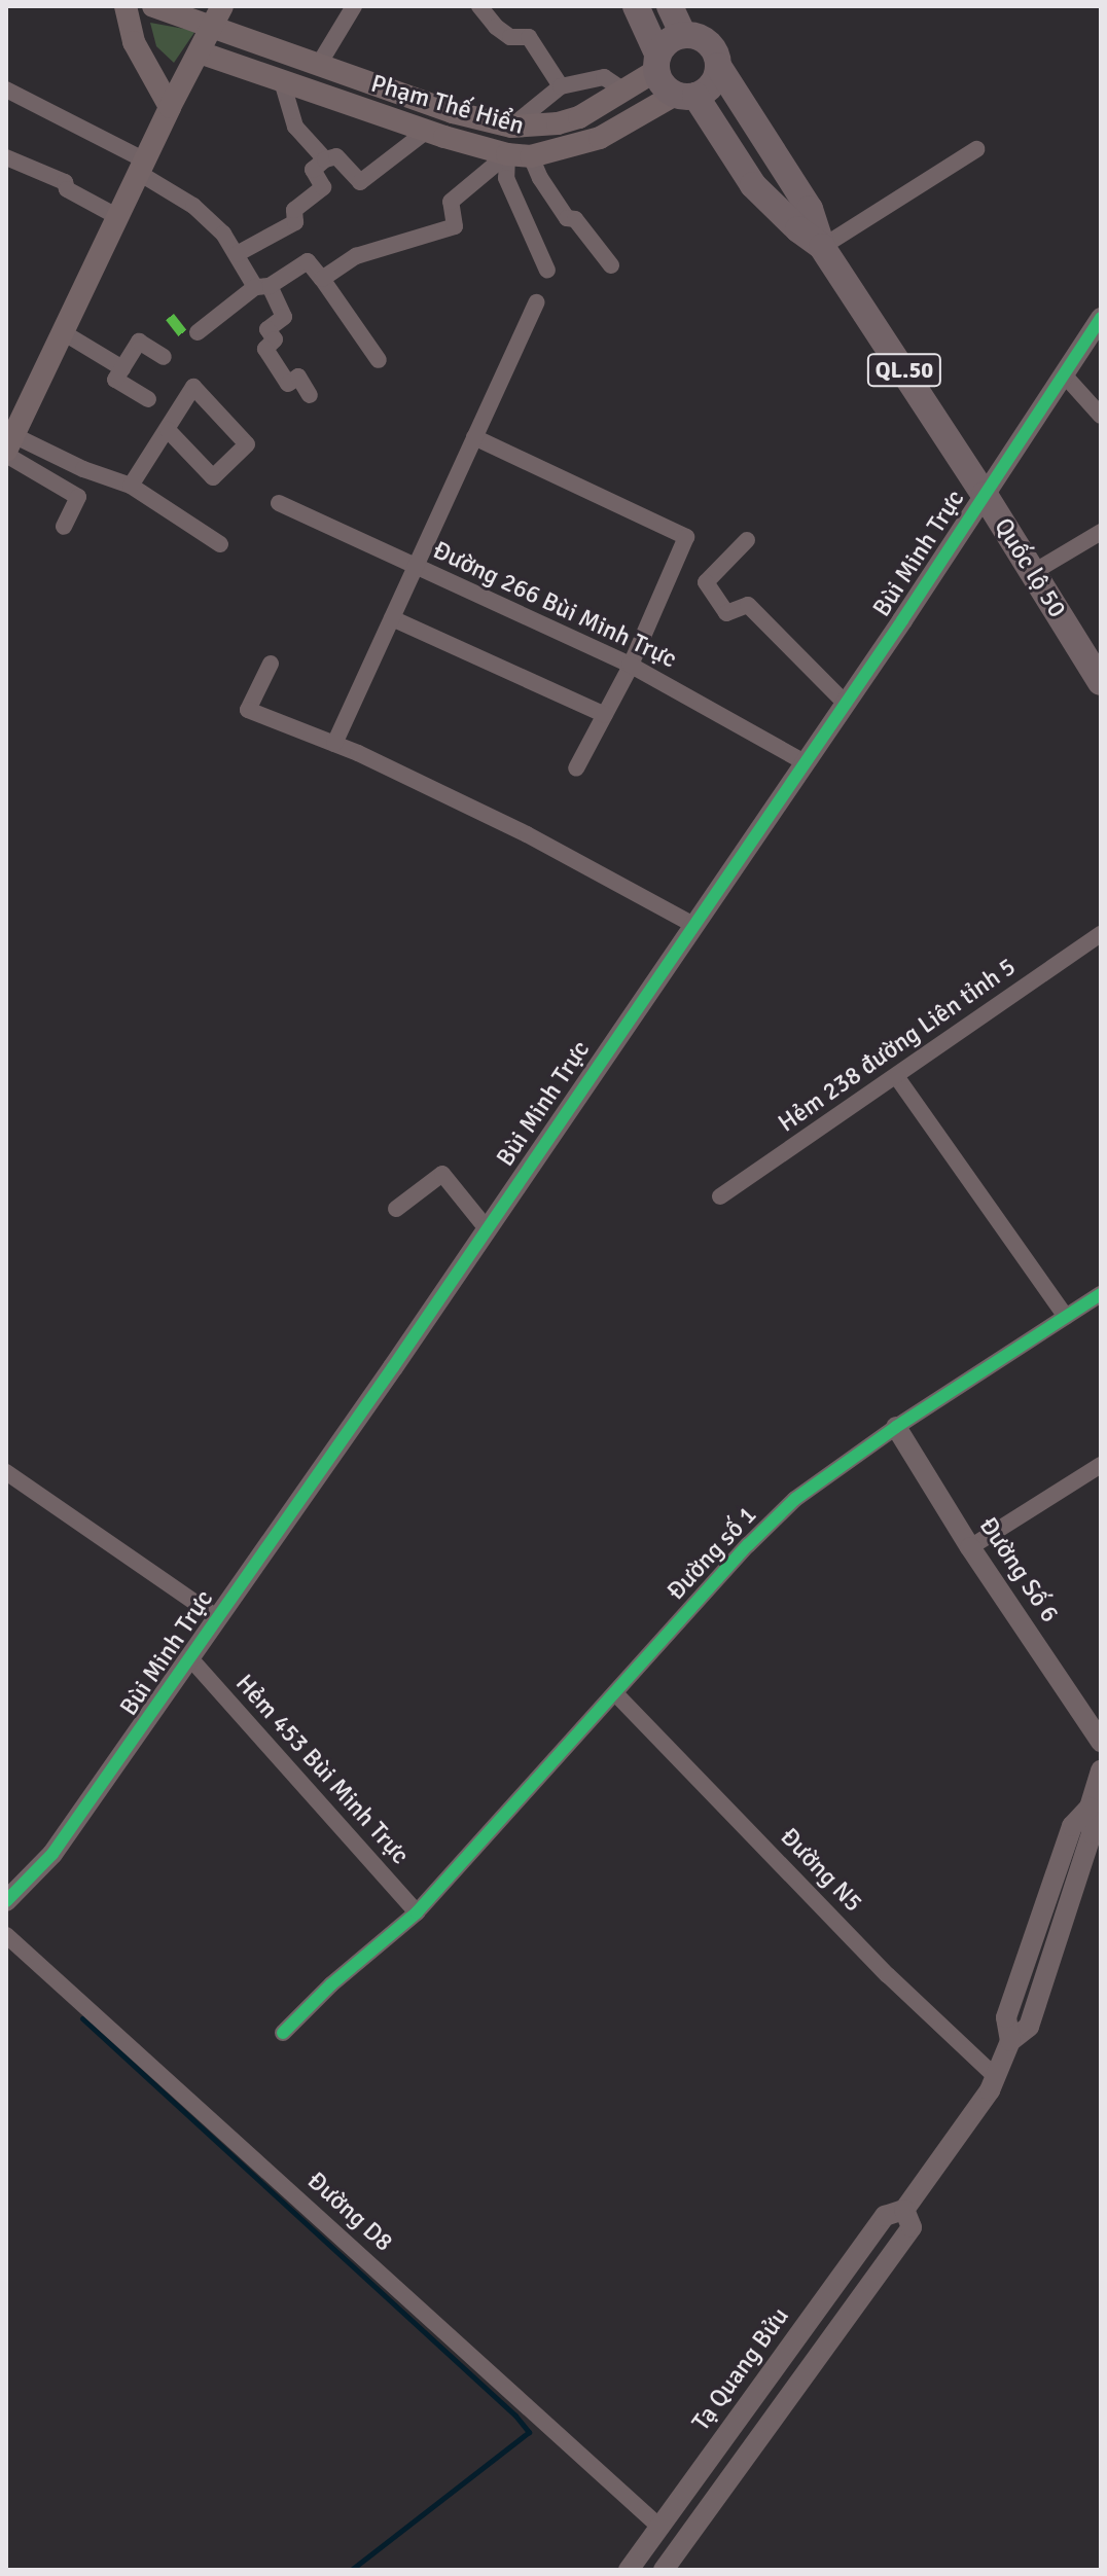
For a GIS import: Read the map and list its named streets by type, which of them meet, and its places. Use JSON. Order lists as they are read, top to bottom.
{
  "streets": {
    "main road": ["Phạm Thế Hiển", "QL.50", "Quốc lộ 50"],
    "street": [
      "Bùi Minh Trực",
      "Đường 266 Bùi Minh Trực",
      "Hẻm 238 đường Liên tỉnh 5",
      "Đường số 1",
      "Đường Số 6",
      "Hẻm 453 Bùi Minh Trực",
      "Đường N5",
      "Đường D8",
      "Tạ Quang Bửu"
    ]
  },
  "crossings": [
    ["Phạm Thế Hiển", "QL.50"],
    ["Phạm Thế Hiển", "Quốc lộ 50"],
    ["QL.50", "Quốc lộ 50"],
    ["Bùi Minh Trực", "Quốc lộ 50"],
    ["Bùi Minh Trực", "Đường 266 Bùi Minh Trực"],
    ["Bùi Minh Trực", "Hẻm 453 Bùi Minh Trực"],
    ["Đường số 1", "Đường Số 6"],
    ["Đường số 1", "Hẻm 453 Bùi Minh Trực"],
    ["Đường số 1", "Đường N5"],
    ["Đường N5", "Tạ Quang Bửu"],
    ["Đường D8", "Tạ Quang Bửu"]
  ]
}
